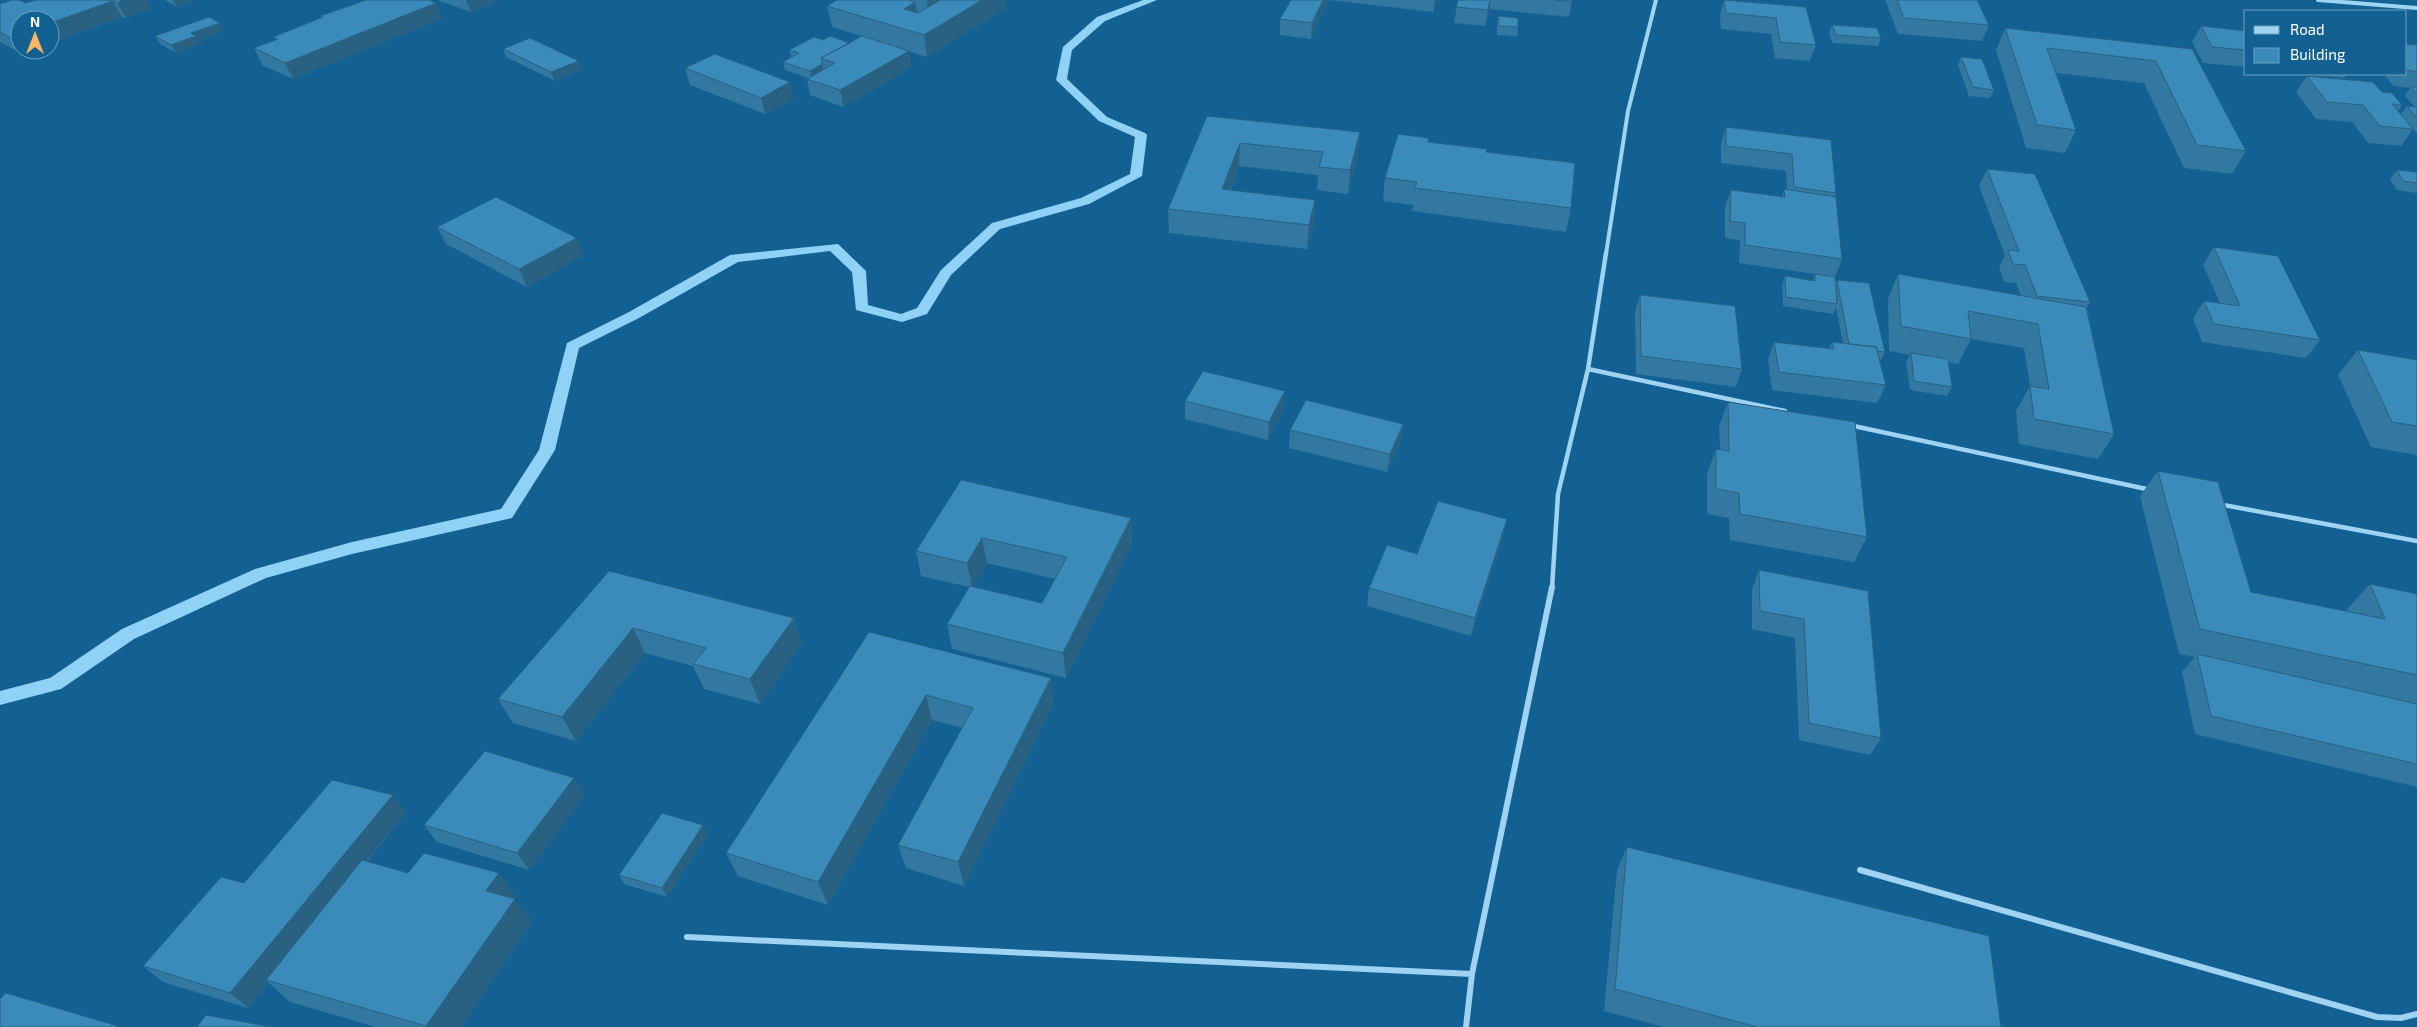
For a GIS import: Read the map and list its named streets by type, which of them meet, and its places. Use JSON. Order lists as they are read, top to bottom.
{
  "legend": ["Road", "Building"],
  "north": "top"
}
